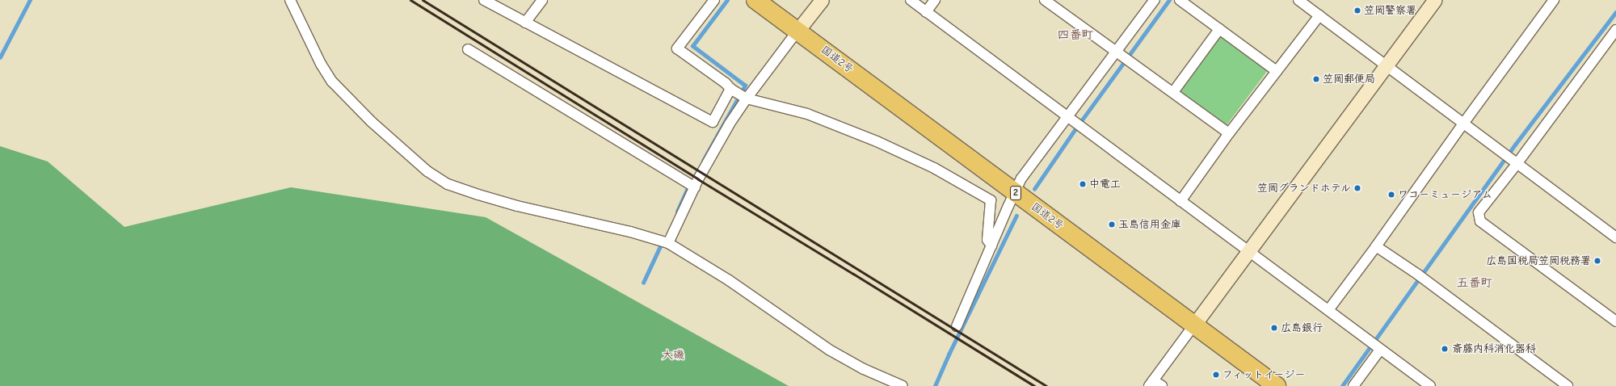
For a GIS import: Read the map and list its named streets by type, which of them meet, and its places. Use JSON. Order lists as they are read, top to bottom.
{
  "streets": {
    "highway": ["国道2号", "2"]
  },
  "districts": ["四番町", "五番町", "大磯"],
  "places": [
    "笠岡警察署",
    "笠岡郵便局",
    "中電工",
    "笠岡グランドホテル",
    "ワコーミュージアム",
    "玉島信用金庫",
    "広島国税局笠岡税務署",
    "広島銀行",
    "斎藤内科消化器科",
    "フィットイージー"
  ]
}
